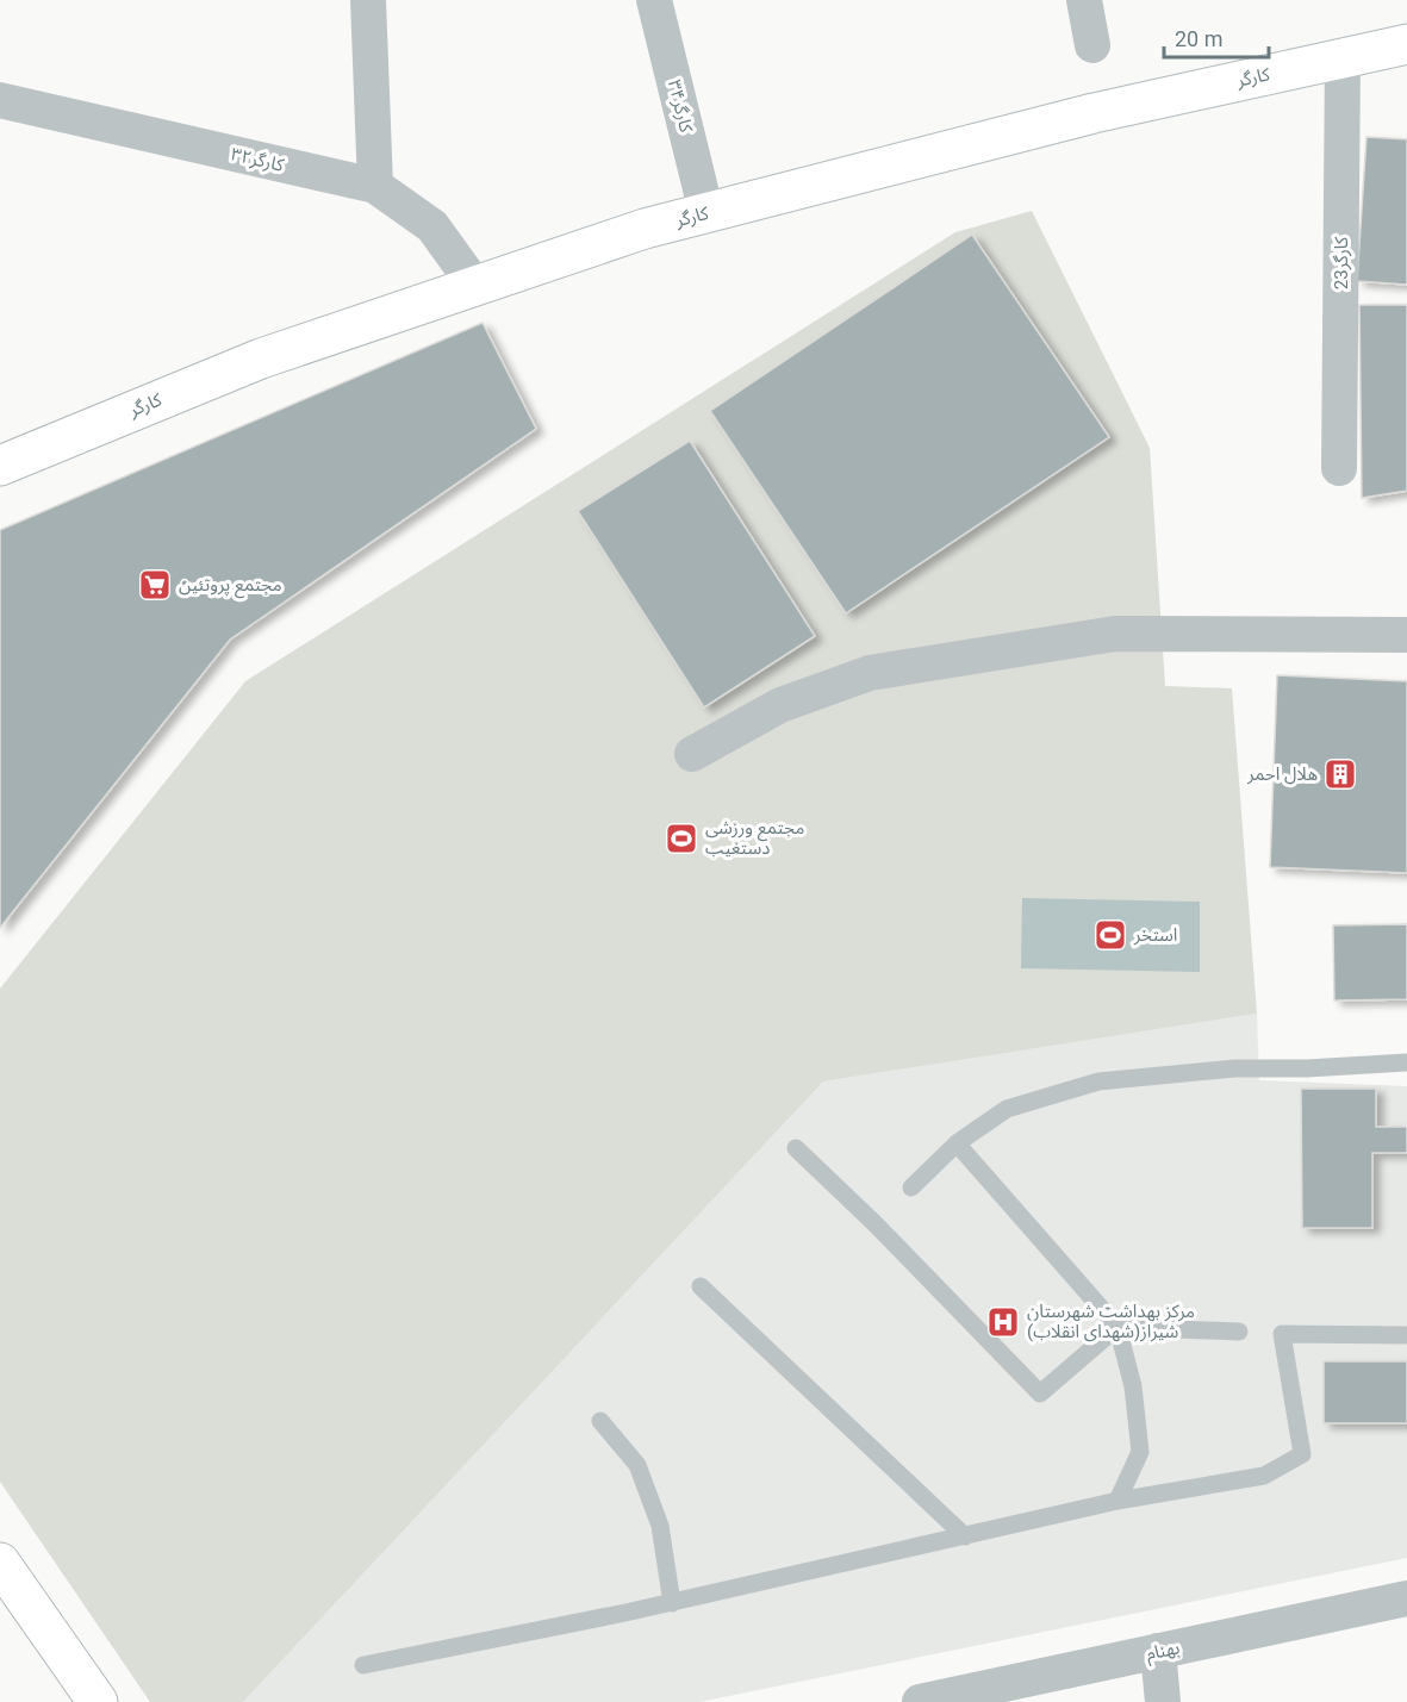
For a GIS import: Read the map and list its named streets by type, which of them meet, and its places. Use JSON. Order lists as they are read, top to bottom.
{
  "streets": {
    "street": [
      "کارگر",
      "کارگر۳۴",
      "کارگر۳۲",
      "23کارگر",
      "بهنام"
    ]
  },
  "crossings": [
    ["کارگر", "کارگر۳۴"],
    ["کارگر", "کارگر۳۲"],
    ["کارگر", "23کارگر"]
  ],
  "places": {
    "supermarket": ["مجتمع پروتئین"],
    "building": ["هلال احمر"],
    "sports": ["مجتمع ورزشی دستغیب", "استخر"],
    "hospital": ["مرکز بهداشت شهرستان شیراز(شهدای انقلاب)"]
  },
  "scale_bar": "20 m"
}
